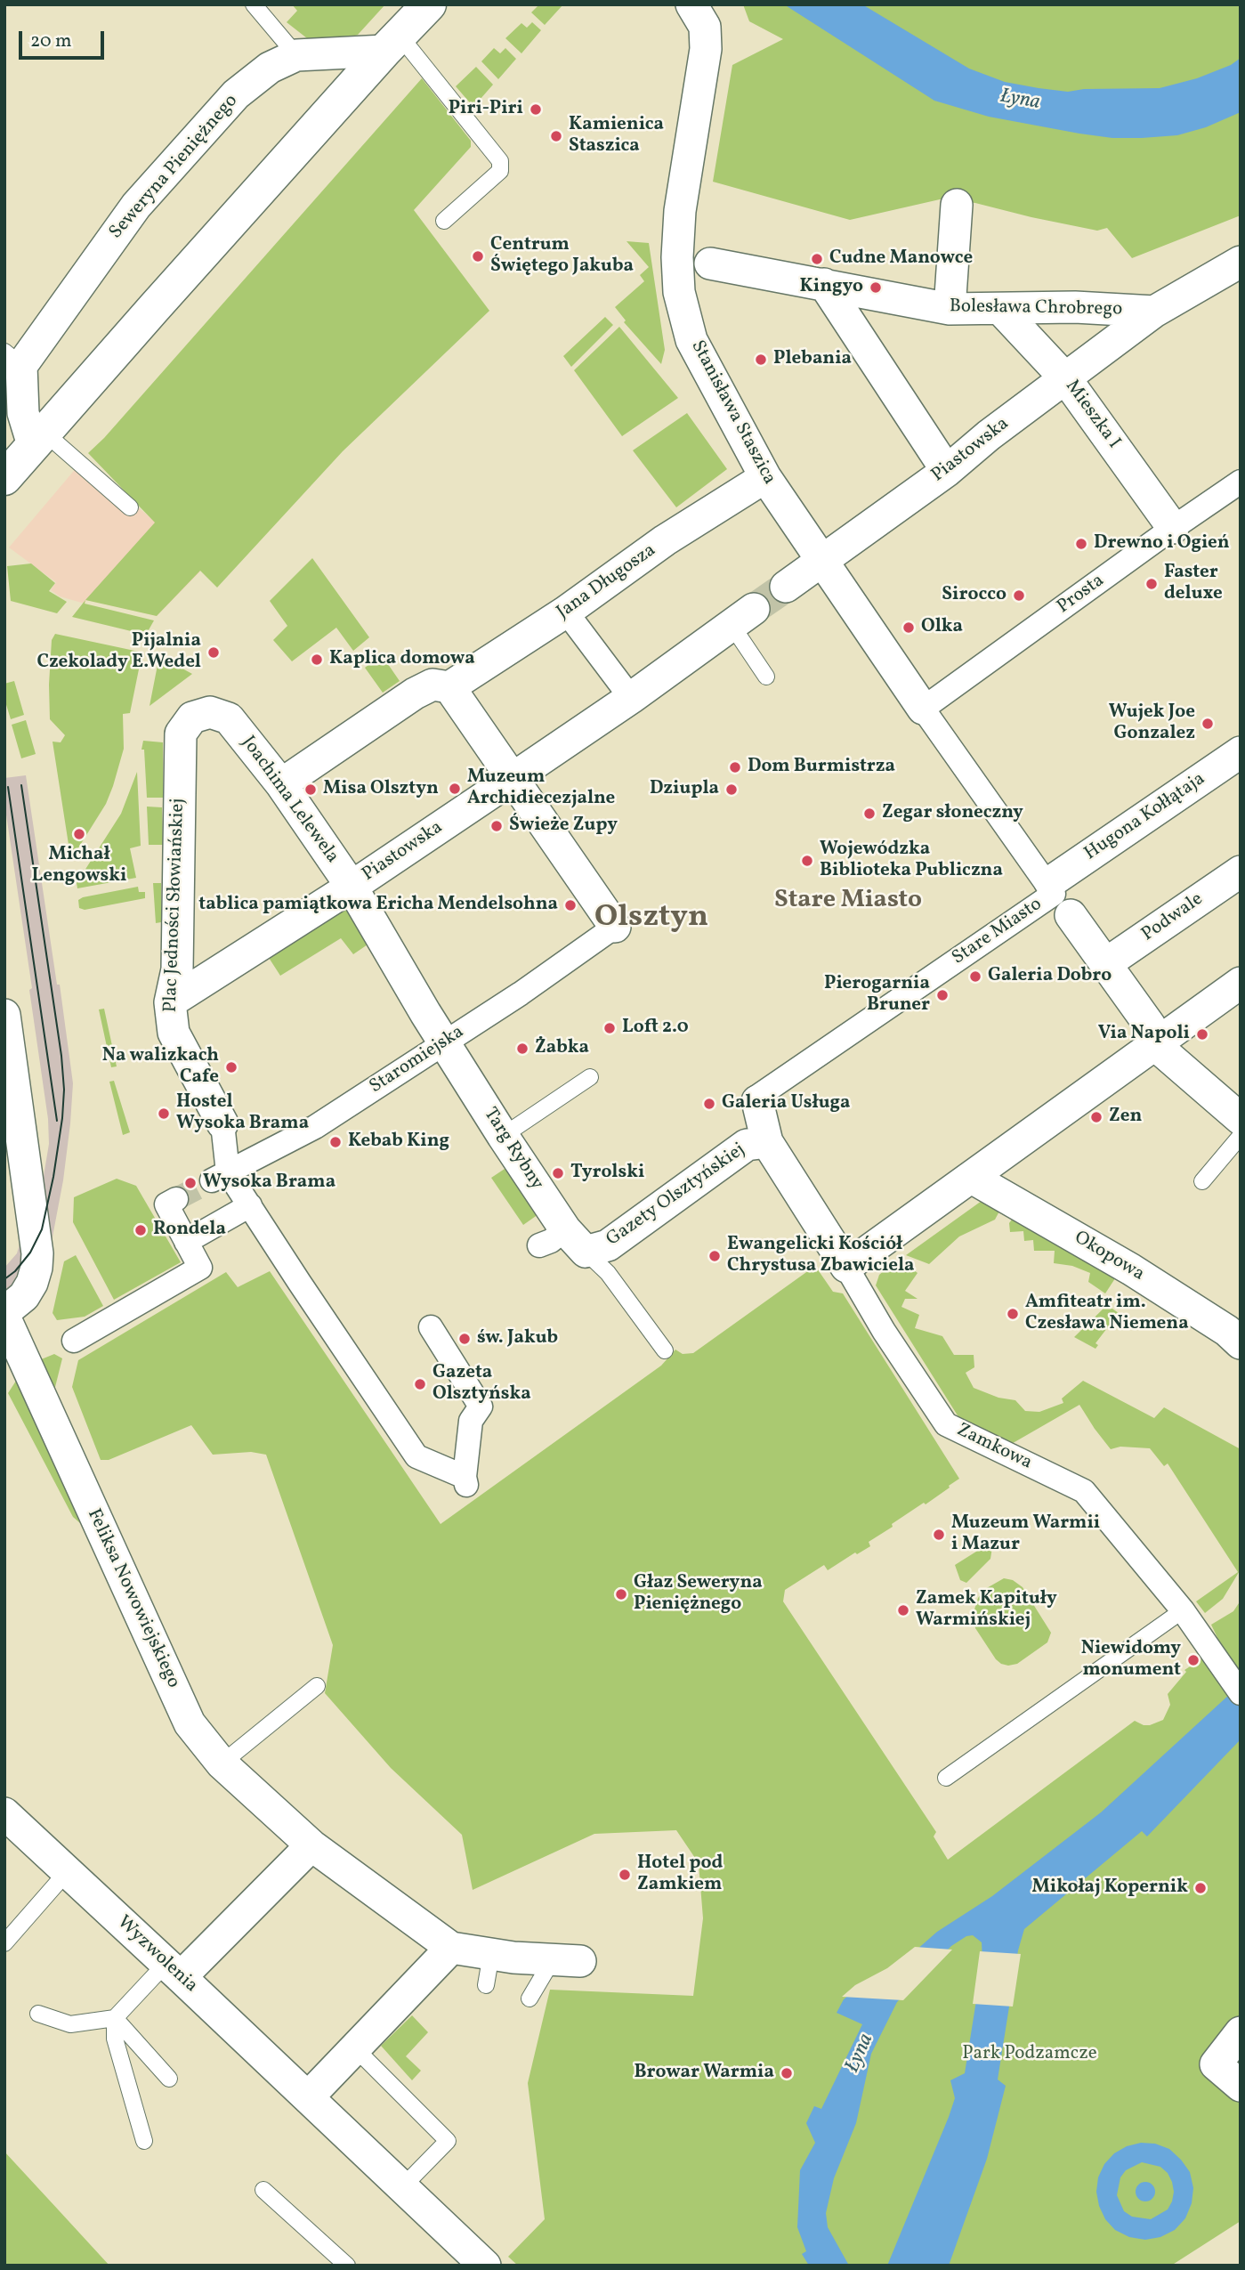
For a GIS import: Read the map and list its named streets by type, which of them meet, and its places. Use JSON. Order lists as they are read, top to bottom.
{
  "streets": {
    "street": [
      "Seweryna Pieniężnego",
      "Bolesława Chrobrego",
      "Stanisława Staszica",
      "Mieszka I",
      "Piastowska",
      "Jana Długosza",
      "Prosta",
      "Joachima Lelewela",
      "Hugona Kołłątaja",
      "Plac Jedności Słowiańskiej",
      "Podwale",
      "Stare Miasto",
      "Staromiejska",
      "Targ Rybny",
      "Gazety Olsztyńskiej",
      "Okopowa",
      "Zamkowa",
      "Feliksa Nowowiejskiego",
      "Wyzwolenia"
    ]
  },
  "crossings": [
    ["Bolesława Chrobrego", "Mieszka I"],
    ["Bolesława Chrobrego", "Piastowska"],
    ["Stanisława Staszica", "Piastowska"],
    ["Stanisława Staszica", "Jana Długosza"],
    ["Stanisława Staszica", "Prosta"],
    ["Stanisława Staszica", "Stare Miasto"],
    ["Mieszka I", "Piastowska"],
    ["Mieszka I", "Prosta"],
    ["Piastowska", "Joachima Lelewela"],
    ["Piastowska", "Plac Jedności Słowiańskiej"],
    ["Prosta", "Stare Miasto"],
    ["Joachima Lelewela", "Plac Jedności Słowiańskiej"],
    ["Joachima Lelewela", "Staromiejska"],
    ["Joachima Lelewela", "Targ Rybny"],
    ["Hugona Kołłątaja", "Podwale"],
    ["Stare Miasto", "Zamkowa"],
    ["Staromiejska", "Targ Rybny"],
    ["Targ Rybny", "Gazety Olsztyńskiej"],
    ["Gazety Olsztyńskiej", "Zamkowa"]
  ],
  "districts": ["Stare Miasto", "Olsztyn"],
  "water": ["Łyna"],
  "parks": ["Park Podzamcze"],
  "places": [
    "Piri-Piri",
    "Kamienica Staszica",
    "Centrum Świętego Jakuba",
    "Cudne Manowce",
    "Kingyo",
    "Plebania",
    "Drewno i Ogień",
    "Faster deluxe",
    "Sirocco",
    "Olka",
    "Pijalnia Czekolady E.Wedel",
    "Kaplica domowa",
    "Wujek Joe Gonzalez",
    "Dom Burmistrza",
    "Muzeum Archidiecezjalne",
    "Misa Olsztyn",
    "Dziupla",
    "Zegar słoneczny",
    "Świeże Zupy",
    "Michał Lengowski",
    "Wojewódzka Biblioteka Publiczna",
    "tablica pamiątkowa Ericha Mendelsohna",
    "Galeria Dobro",
    "Pierogarnia Bruner",
    "Loft 2.0",
    "Via Napoli",
    "Żabka",
    "Na walizkach Cafe",
    "Galeria Usługa",
    "Hostel Wysoka Brama",
    "Zen",
    "Kebab King",
    "Tyrolski",
    "Wysoka Brama",
    "Rondela",
    "Ewangelicki Kościół Chrystusa Zbawiciela",
    "Amfiteatr im. Czesława Niemena",
    "św. Jakub",
    "Gazeta Olsztyńska",
    "Muzeum Warmii i Mazur",
    "Głaz Seweryna Pieniężnego",
    "Zamek Kapituły Warmińskiej",
    "Niewidomy monument",
    "Hotel pod Zamkiem",
    "Mikołaj Kopernik",
    "Browar Warmia"
  ],
  "scale_bar": "20 m"
}
